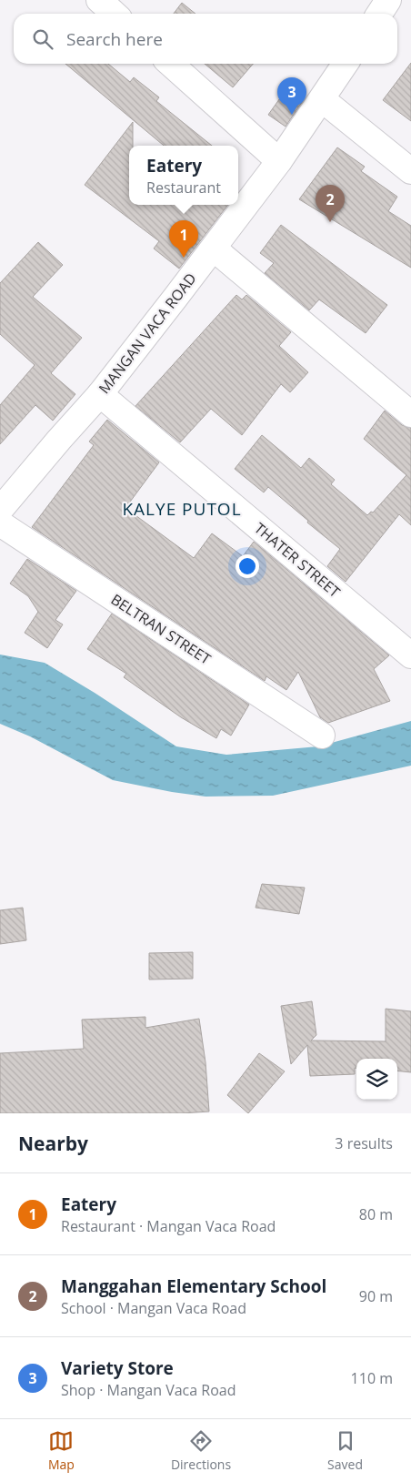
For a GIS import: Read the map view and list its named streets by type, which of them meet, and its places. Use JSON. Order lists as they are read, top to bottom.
{
  "streets": {
    "street": ["MANGAN VACA ROAD", "THATER STREET", "BELTRAN STREET"]
  },
  "crossings": [
    ["MANGAN VACA ROAD", "THATER STREET"]
  ],
  "districts": ["KALYE PUTOL"],
  "page": {
    "search": "Search here",
    "pins": ["3", "2", "1"],
    "popup": ["Eatery", "Restaurant"],
    "heading": ["Nearby", "3 results"],
    "list": [
      {
        "mark": "1",
        "name": "Eatery",
        "note": "Restaurant · Mangan Vaca Road",
        "value": "80 m"
      },
      {
        "mark": "2",
        "name": "Manggahan Elementary School",
        "note": "School · Mangan Vaca Road",
        "value": "90 m"
      },
      {
        "mark": "3",
        "name": "Variety Store",
        "note": "Shop · Mangan Vaca Road",
        "value": "110 m"
      }
    ],
    "nav": ["Map", "Directions", "Saved"]
  }
}
